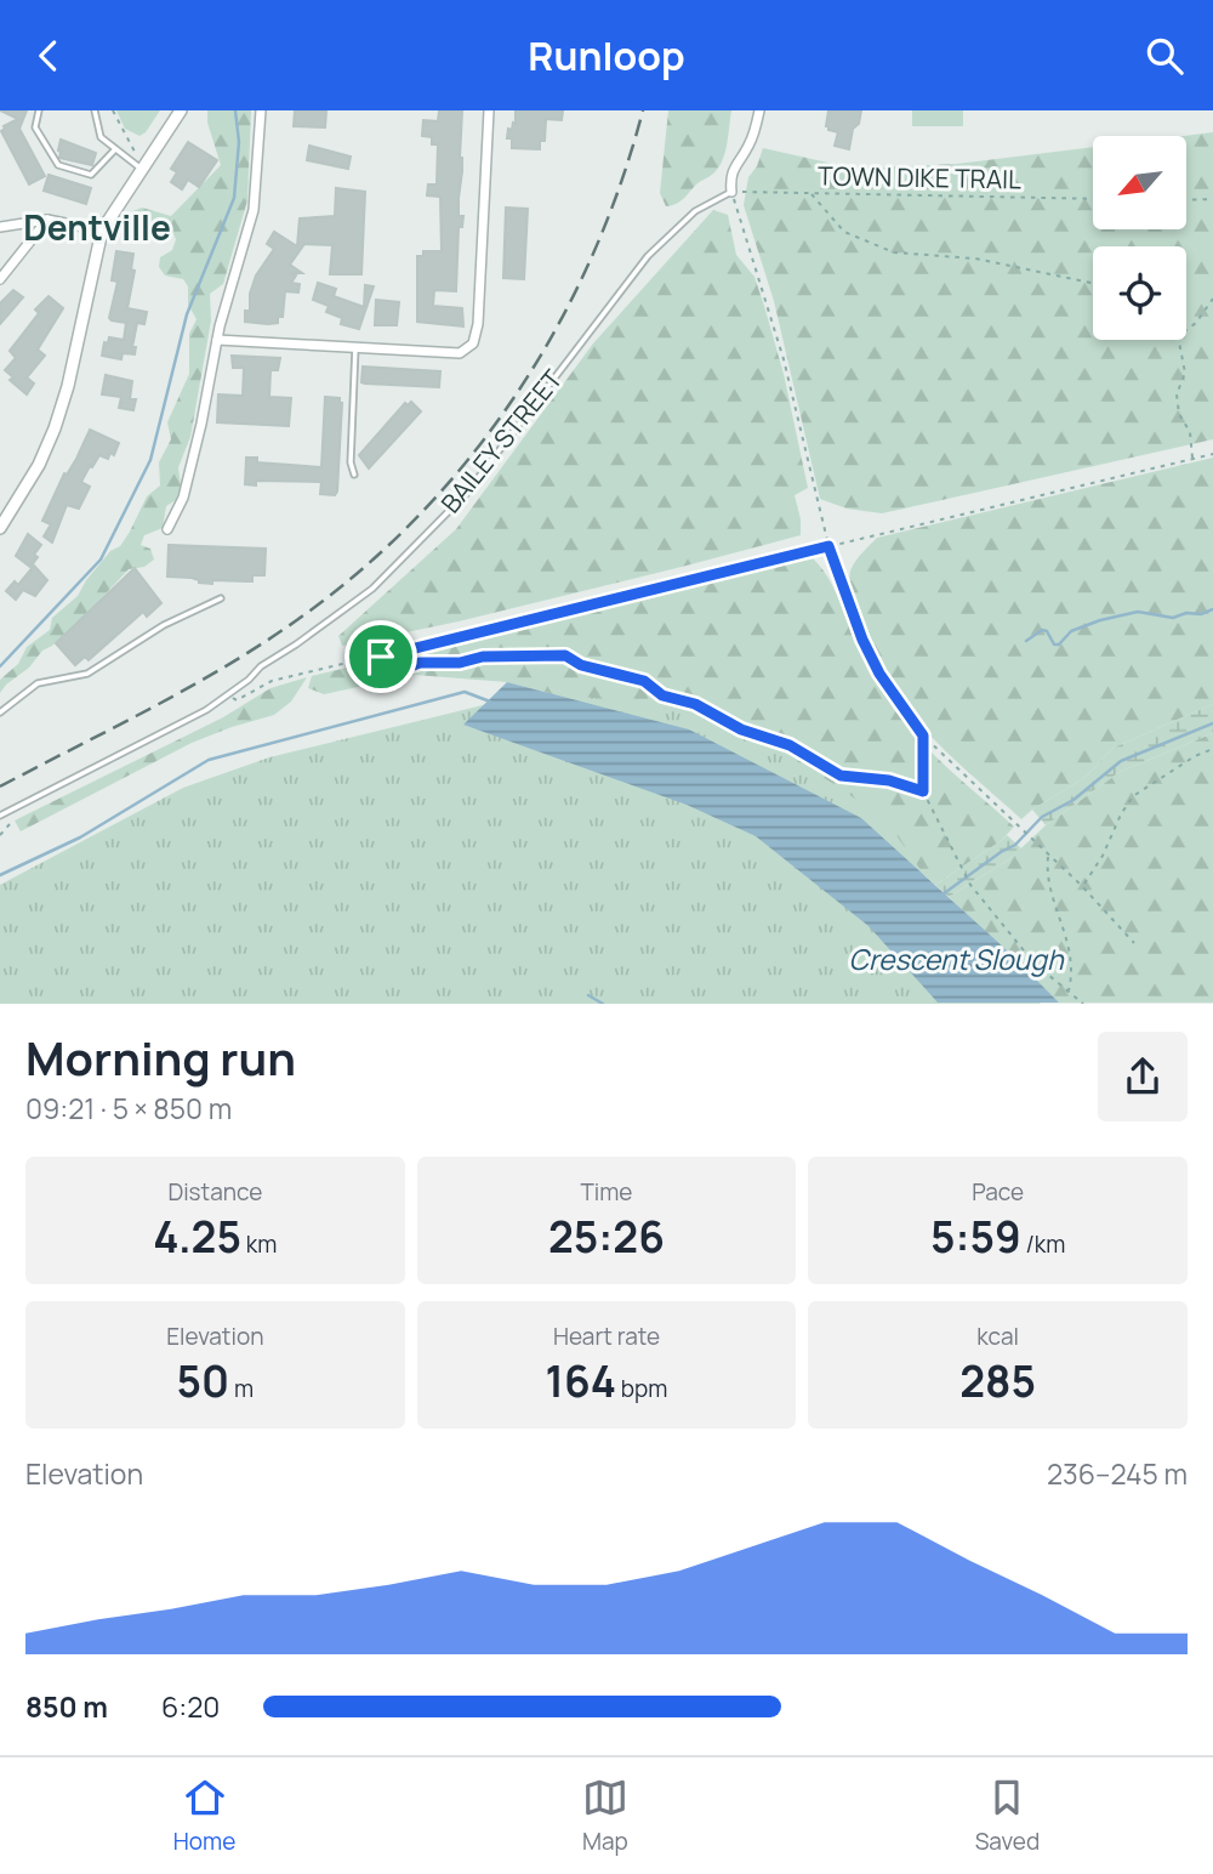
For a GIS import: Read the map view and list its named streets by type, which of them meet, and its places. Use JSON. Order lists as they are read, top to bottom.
{
  "streets": {
    "lane": ["BAILEY STREET"],
    "path": ["TOWN DIKE TRAIL"]
  },
  "crossings": [
    ["TOWN DIKE TRAIL", "BAILEY STREET"]
  ],
  "districts": ["Dentville"],
  "water": ["Crescent Slough"],
  "north": "bottom left",
  "page": {
    "header": "Runloop",
    "heading": ["Morning run", "09:21 · 5 × 850 m"],
    "stats": [
      ["Distance", "4.25 km"],
      ["Time", "25:26"],
      ["Pace", "5:59 /km"],
      ["Elevation", "50 m"],
      ["Heart rate", "164 bpm"],
      ["kcal", "285"]
    ],
    "chart": ["Elevation", "236–245 m"],
    "list": [
      {
        "name": "850 m",
        "note": "6:20"
      }
    ],
    "tabs": ["Home", "Map", "Saved"]
  }
}
